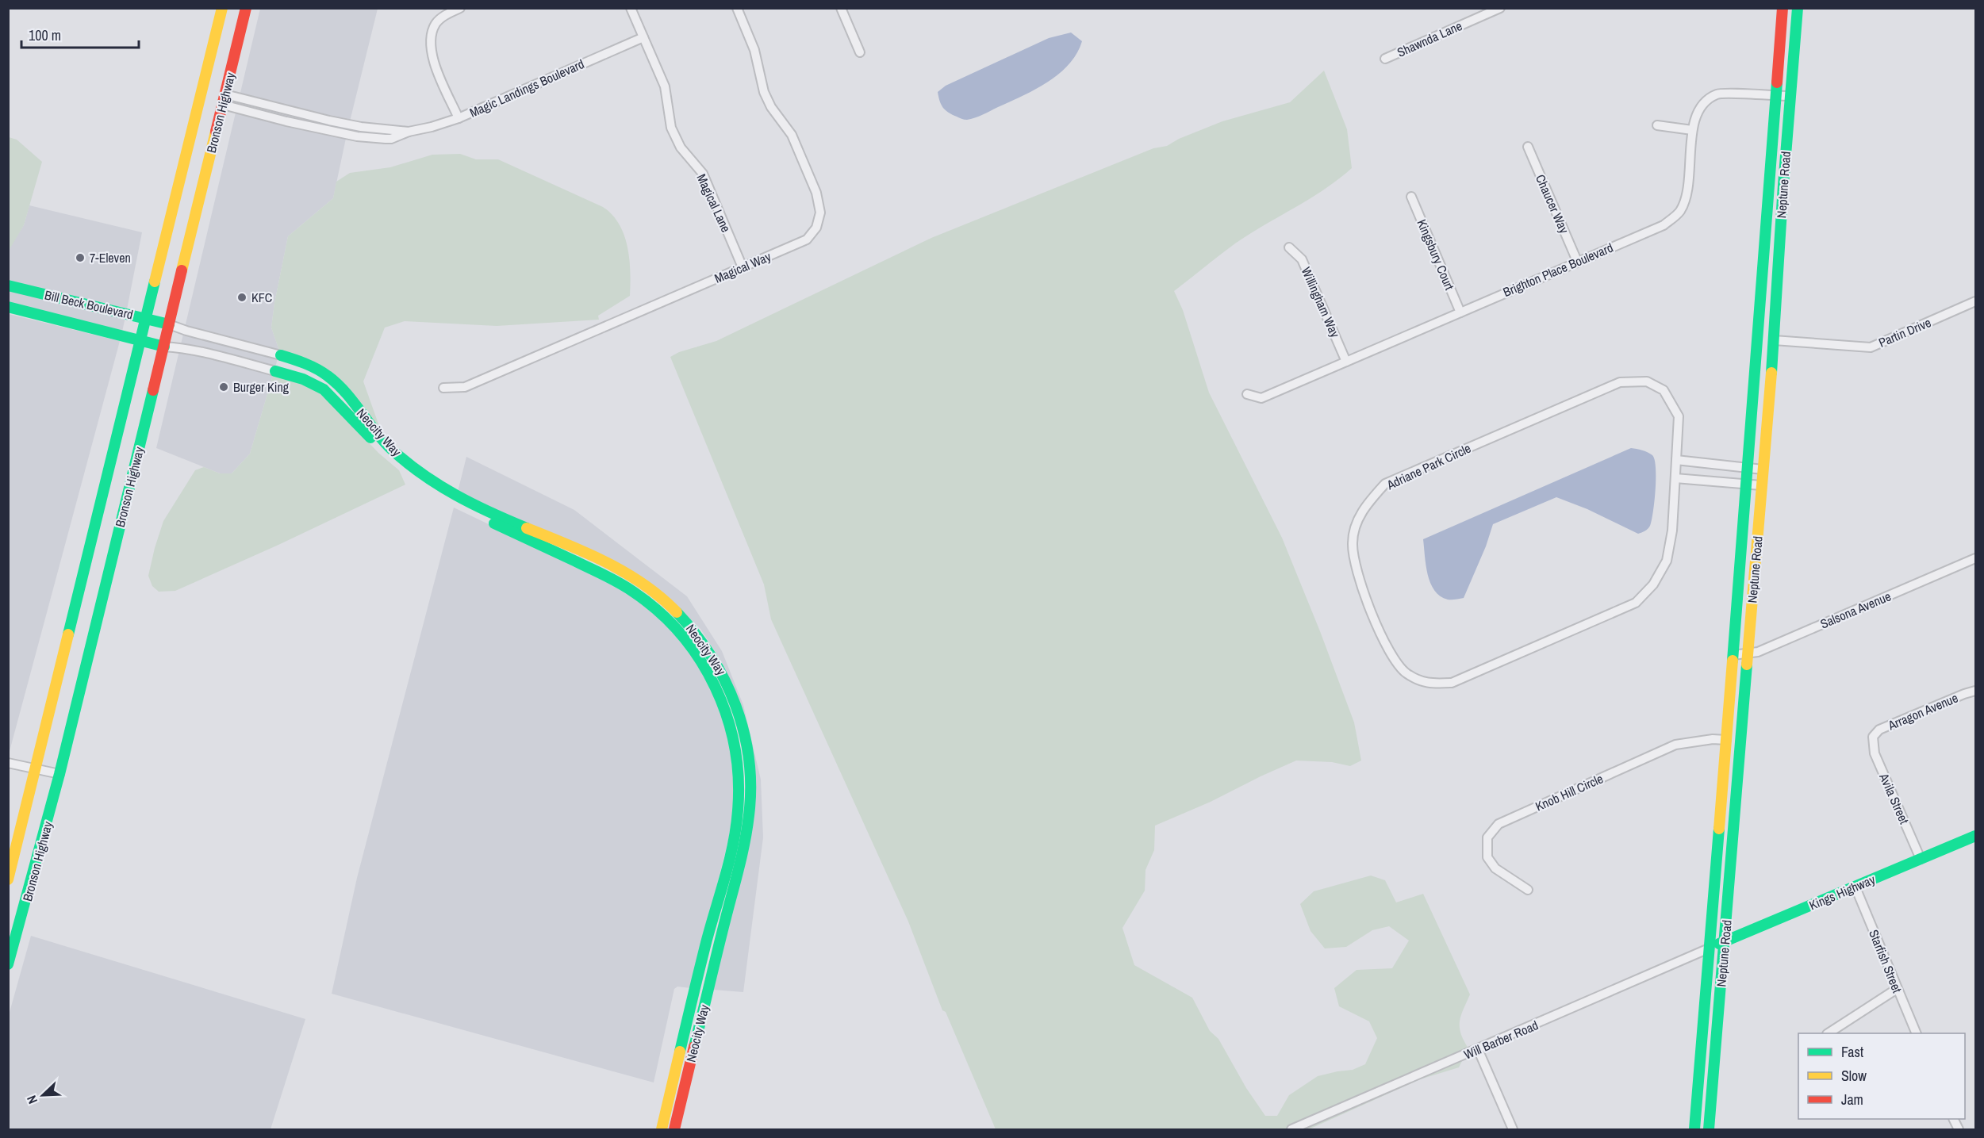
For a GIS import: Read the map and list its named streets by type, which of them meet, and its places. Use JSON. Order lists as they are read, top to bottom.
{
  "streets": {
    "main road": [
      "Bronson Highway",
      "Neptune Road",
      "Bill Beck Boulevard",
      "Neocity Way",
      "Kings Highway"
    ],
    "street": [
      "Shawnda Lane",
      "Magic Landings Boulevard",
      "Magical Lane",
      "Chaucer Way",
      "Kingsbury Court",
      "Magical Way",
      "Brighton Place Boulevard",
      "Willingham Way",
      "Partin Drive",
      "Adriane Park Circle",
      "Salsona Avenue",
      "Arragon Avenue",
      "Knob Hill Circle",
      "Avila Street",
      "Starfish Street",
      "Will Barber Road"
    ]
  },
  "crossings": [
    ["Magic Landings Boulevard", "Bronson Highway"],
    ["Magic Landings Boulevard", "Magical Lane"],
    ["Bronson Highway", "Bill Beck Boulevard"],
    ["Neptune Road", "Brighton Place Boulevard"],
    ["Neptune Road", "Partin Drive"],
    ["Neptune Road", "Salsona Avenue"],
    ["Neptune Road", "Knob Hill Circle"],
    ["Neptune Road", "Kings Highway"],
    ["Neptune Road", "Will Barber Road"],
    ["Magical Lane", "Magical Way"],
    ["Chaucer Way", "Brighton Place Boulevard"],
    ["Kingsbury Court", "Brighton Place Boulevard"],
    ["Brighton Place Boulevard", "Willingham Way"],
    ["Arragon Avenue", "Avila Street"],
    ["Avila Street", "Kings Highway"],
    ["Kings Highway", "Starfish Street"],
    ["Kings Highway", "Will Barber Road"]
  ],
  "places": ["7-Eleven", "KFC", "Burger King"],
  "legend": ["Fast", "Slow", "Jam"],
  "scale_bar": "100 m",
  "north": "bottom left"
}
